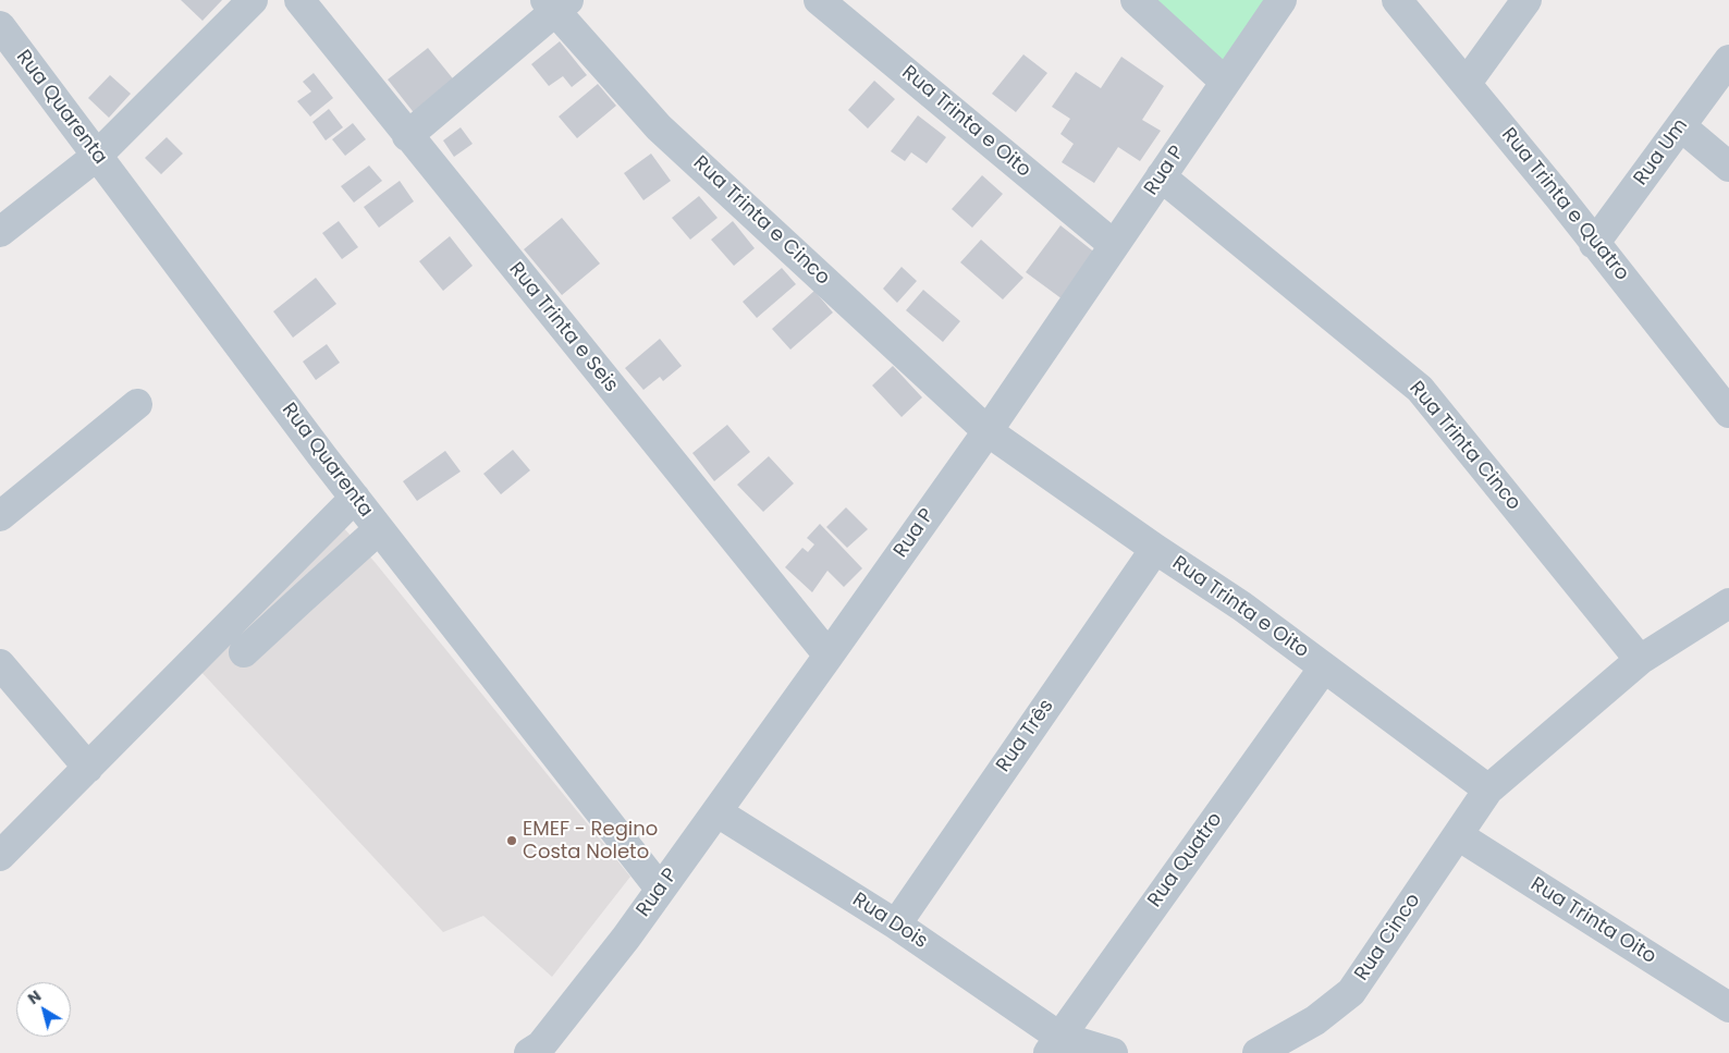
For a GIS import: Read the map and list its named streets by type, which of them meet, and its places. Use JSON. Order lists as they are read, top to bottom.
{
  "streets": {
    "street": [
      "Rua Quarenta",
      "Rua Trinta e Oito",
      "Rua Um",
      "Rua P",
      "Rua Trinta e Quatro",
      "Rua Trinta e Cinco",
      "Rua Trinta e Seis",
      "Rua Trinta Cinco",
      "Rua Três",
      "Rua Quatro",
      "Rua Dois",
      "Rua Trinta Oito",
      "Rua Cinco"
    ]
  },
  "crossings": [
    ["Rua Quarenta", "Rua P"],
    ["Rua Trinta e Oito", "Rua P"],
    ["Rua Trinta e Oito", "Rua Trinta e Cinco"],
    ["Rua Trinta e Oito", "Rua Três"],
    ["Rua Trinta e Oito", "Rua Quatro"],
    ["Rua Trinta e Oito", "Rua Cinco"],
    ["Rua Um", "Rua Trinta e Quatro"],
    ["Rua P", "Rua Trinta e Cinco"],
    ["Rua P", "Rua Trinta e Seis"],
    ["Rua P", "Rua Trinta Cinco"],
    ["Rua P", "Rua Dois"],
    ["Rua Trinta Cinco", "Rua Cinco"],
    ["Rua Três", "Rua Dois"],
    ["Rua Quatro", "Rua Dois"],
    ["Rua Trinta Oito", "Rua Cinco"]
  ],
  "places": ["EMEF - Regino Costa Noleto"],
  "north": "top left"
}
